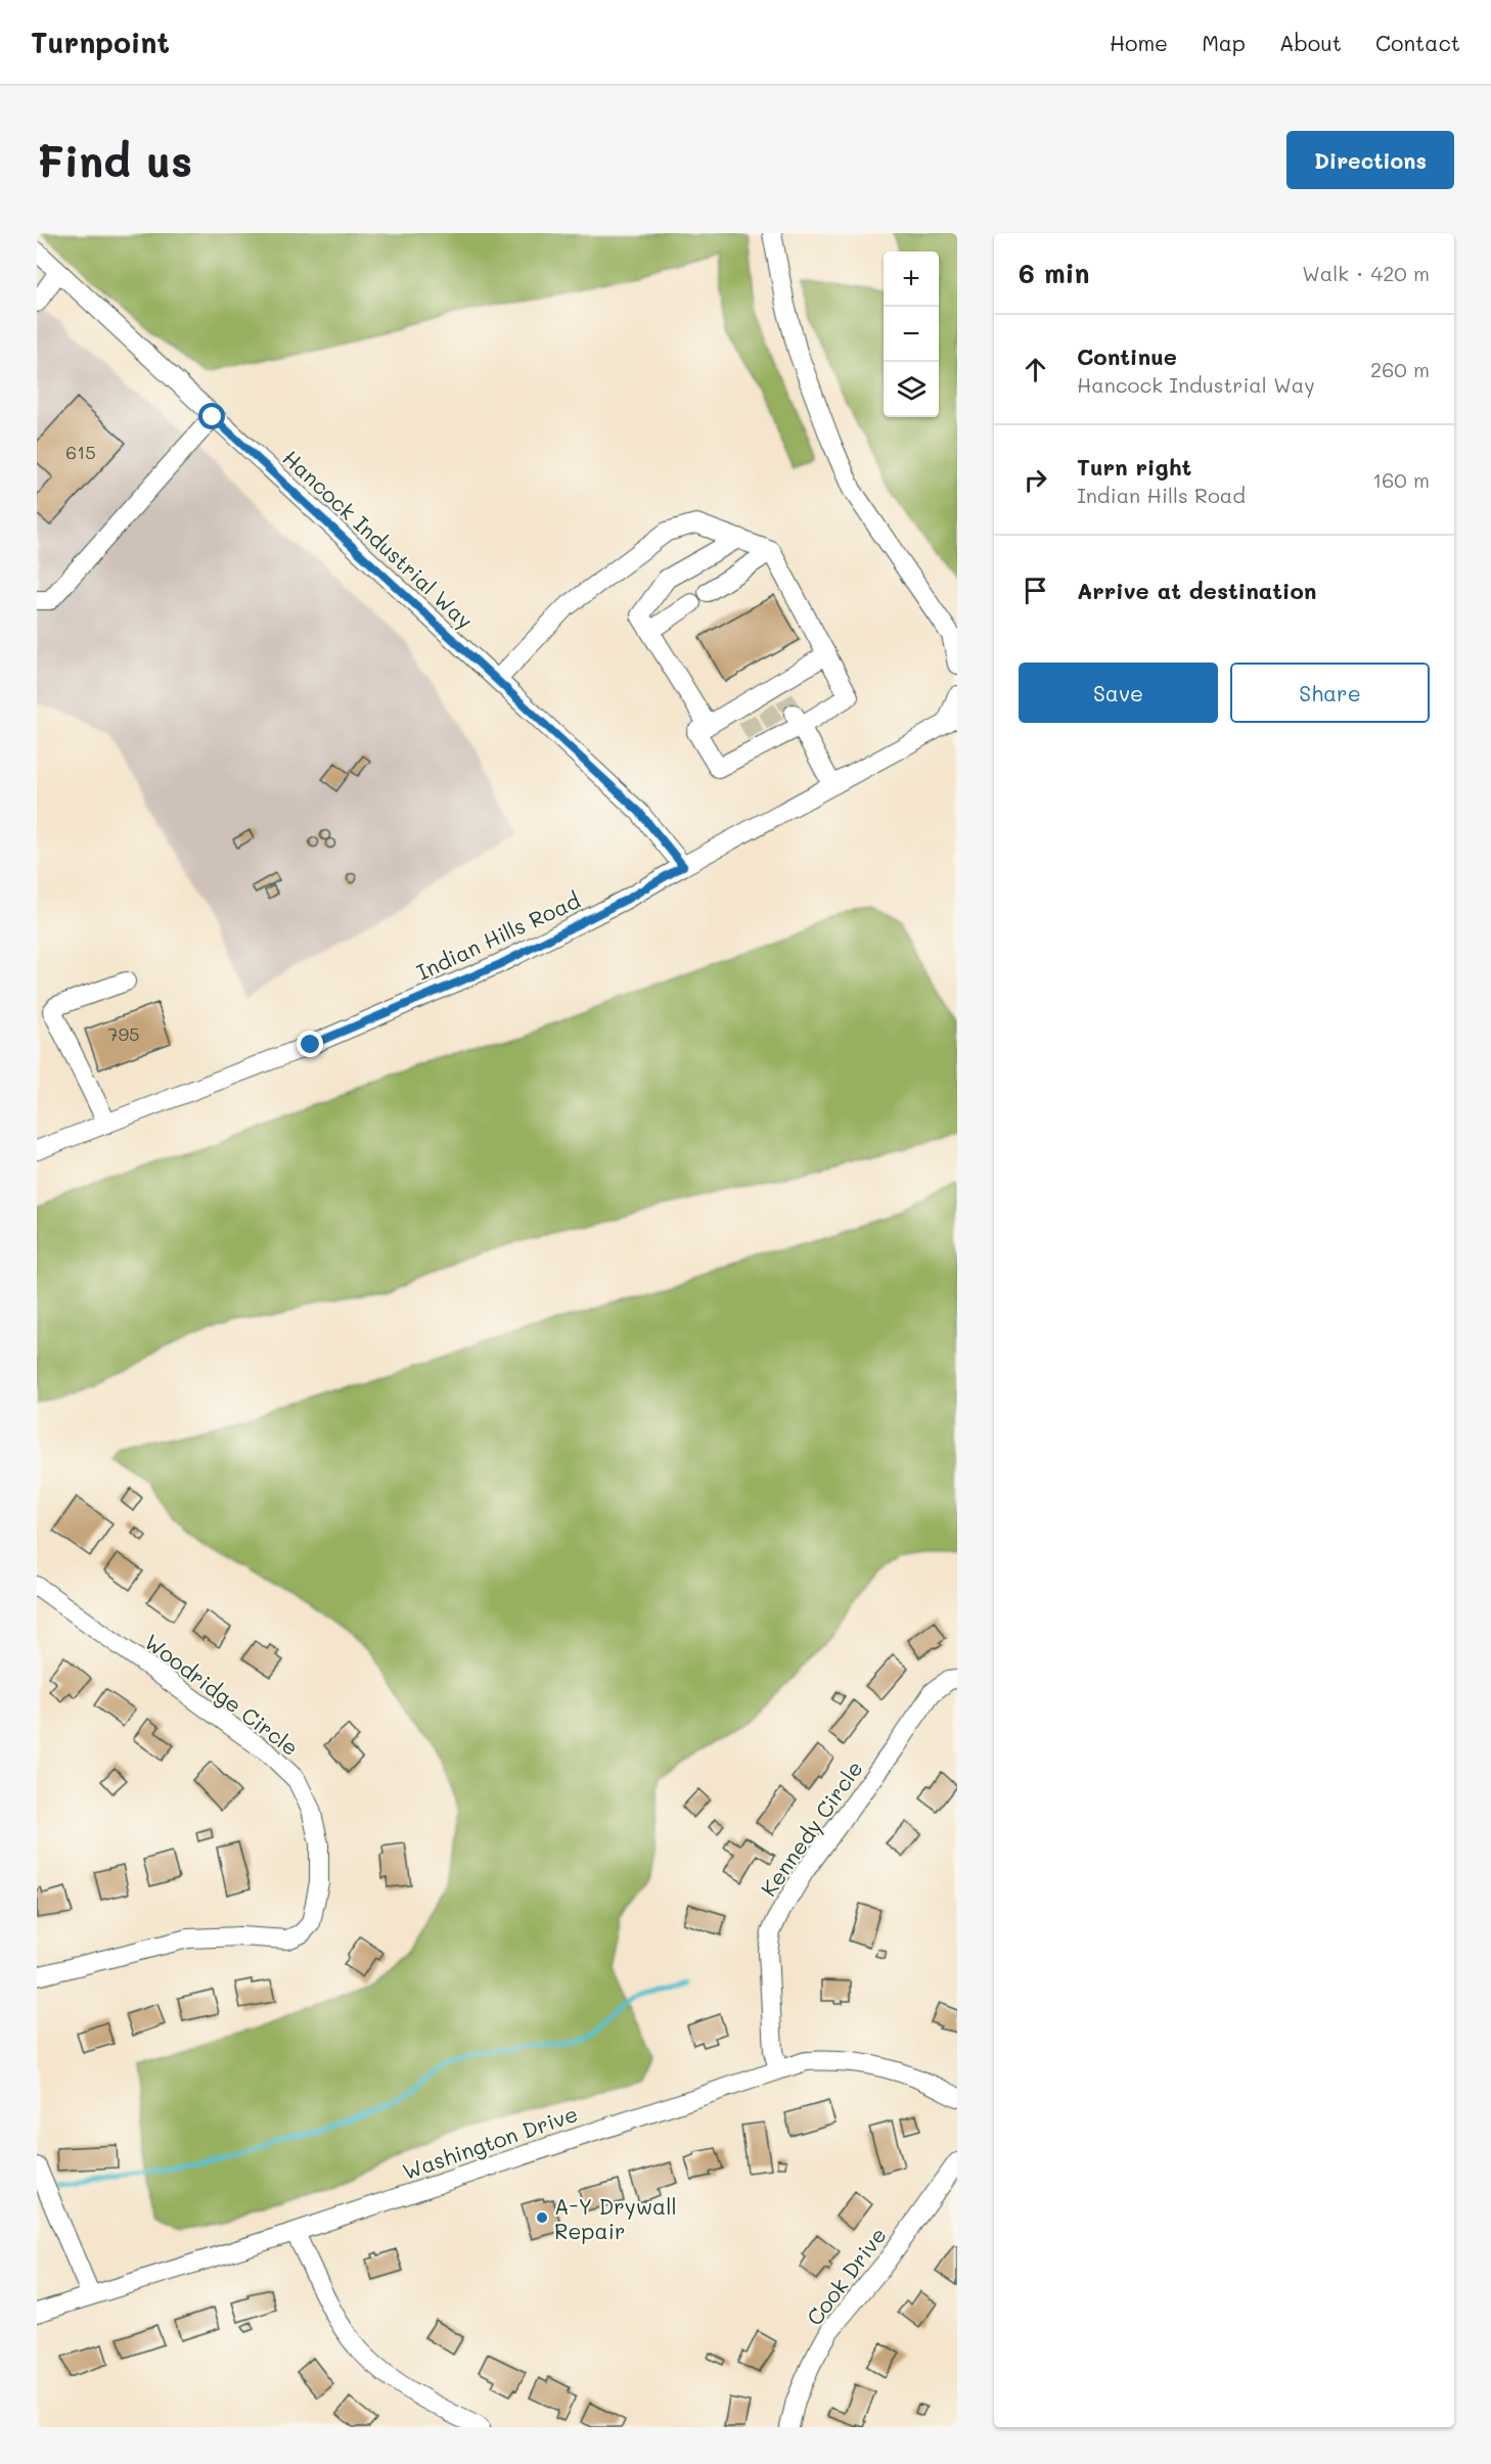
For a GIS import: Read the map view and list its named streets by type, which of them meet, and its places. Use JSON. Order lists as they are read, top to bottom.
{
  "streets": {
    "street": [
      "Hancock Industrial Way",
      "Indian Hills Road",
      "Woodridge Circle",
      "Kennedy Circle",
      "Washington Drive",
      "Cook Drive"
    ]
  },
  "crossings": [
    ["Hancock Industrial Way", "Indian Hills Road"],
    ["Kennedy Circle", "Washington Drive"]
  ],
  "places": ["A-Y Drywall Repair"],
  "house_numbers": ["615", "795"],
  "page": {
    "header": "Turnpoint",
    "nav": [
      "Home",
      "Map",
      "About",
      "Contact"
    ],
    "buttons": [
      "Directions",
      ["Save", "Share"]
    ],
    "title": "Find us",
    "heading": ["6 min", "Walk · 420 m"],
    "map_buttons": ["+", "−"],
    "list": [
      ["Continue", "Hancock Industrial Way", "260 m"],
      ["Turn right", "Indian Hills Road", "160 m"],
      "Arrive at destination"
    ]
  }
}
